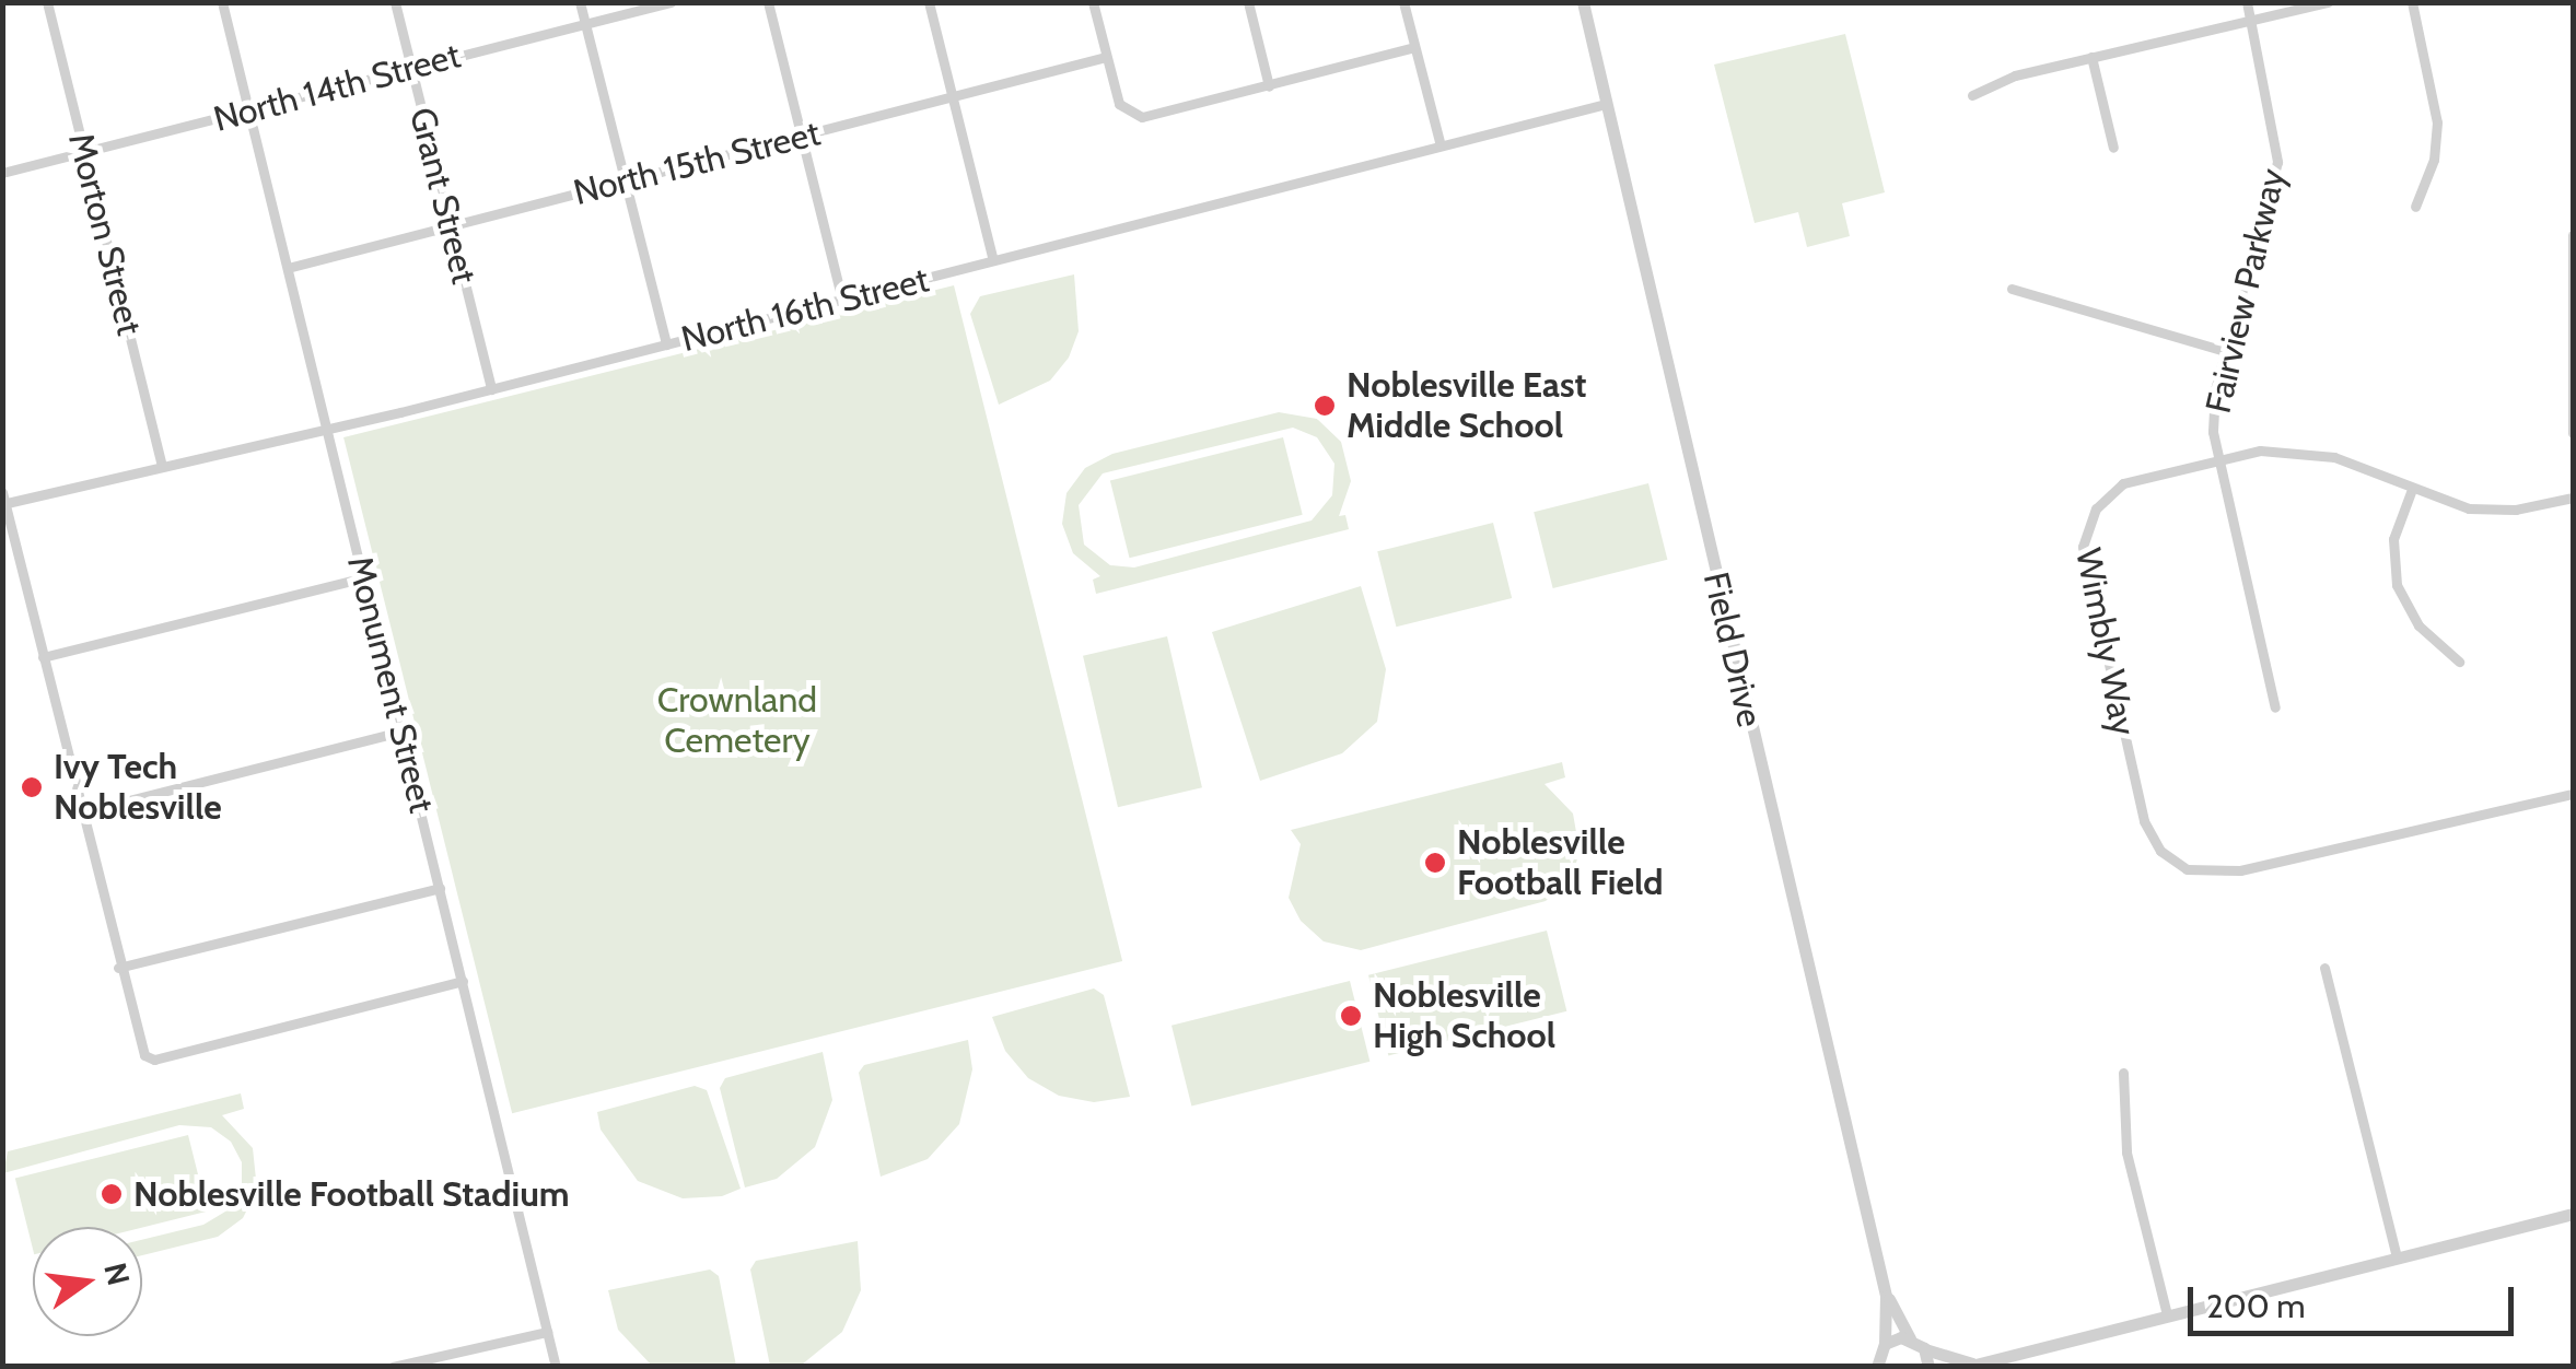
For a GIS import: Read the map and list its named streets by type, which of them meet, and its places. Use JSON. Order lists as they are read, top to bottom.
{
  "streets": {
    "street": [
      "North 14th Street",
      "North 15th Street",
      "Grant Street",
      "Morton Street",
      "Fairview Parkway",
      "North 16th Street",
      "Wimbly Way",
      "Field Drive",
      "Monument Street"
    ]
  },
  "crossings": [
    ["North 14th Street", "Grant Street"],
    ["North 14th Street", "Morton Street"],
    ["North 14th Street", "Monument Street"],
    ["North 15th Street", "Grant Street"],
    ["North 15th Street", "Monument Street"],
    ["Grant Street", "North 16th Street"],
    ["Morton Street", "North 16th Street"],
    ["Fairview Parkway", "Wimbly Way"],
    ["North 16th Street", "Field Drive"],
    ["North 16th Street", "Monument Street"]
  ],
  "parks": ["Crownland Cemetery"],
  "places": [
    "Noblesville East Middle School",
    "Ivy Tech Noblesville",
    "Noblesville Football Field",
    "Noblesville High School",
    "Noblesville Football Stadium"
  ],
  "scale_bar": "200 m",
  "north": "right"
}
